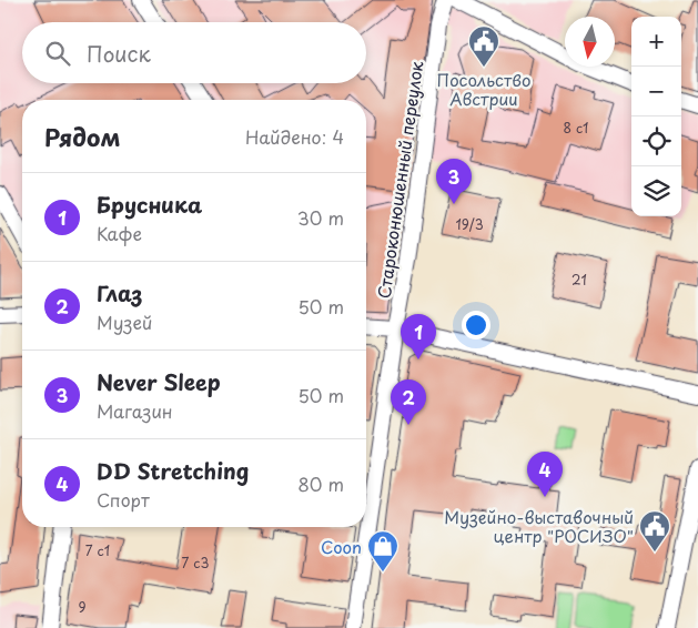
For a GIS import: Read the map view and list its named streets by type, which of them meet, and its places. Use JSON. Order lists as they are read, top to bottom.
{
  "streets": {
    "street": ["Староконюшенный переулок"]
  },
  "places": {
    "public building": ["Посольство Австрии", "Музейно-выставочный центр \"РОСИЗО\""],
    "shop": ["Coon"]
  },
  "house_numbers": [
    "8 с1",
    "19/3",
    "21",
    "7 с1",
    "7 с3",
    "9"
  ],
  "north": "bottom",
  "page": {
    "map_buttons": ["+", "−"],
    "search": "Поиск",
    "heading": ["Рядом", "Найдено: 4"],
    "pins": [
      "3",
      "1",
      "2",
      "4"
    ],
    "list": [
      {
        "mark": "1",
        "name": "Брусника",
        "note": "Кафе",
        "value": "30 m"
      },
      {
        "mark": "2",
        "name": "Глаз",
        "note": "Музей",
        "value": "50 m"
      },
      {
        "mark": "3",
        "name": "Never Sleep",
        "note": "Магазин",
        "value": "50 m"
      },
      {
        "mark": "4",
        "name": "DD Stretching",
        "note": "Спорт",
        "value": "80 m"
      }
    ]
  }
}
